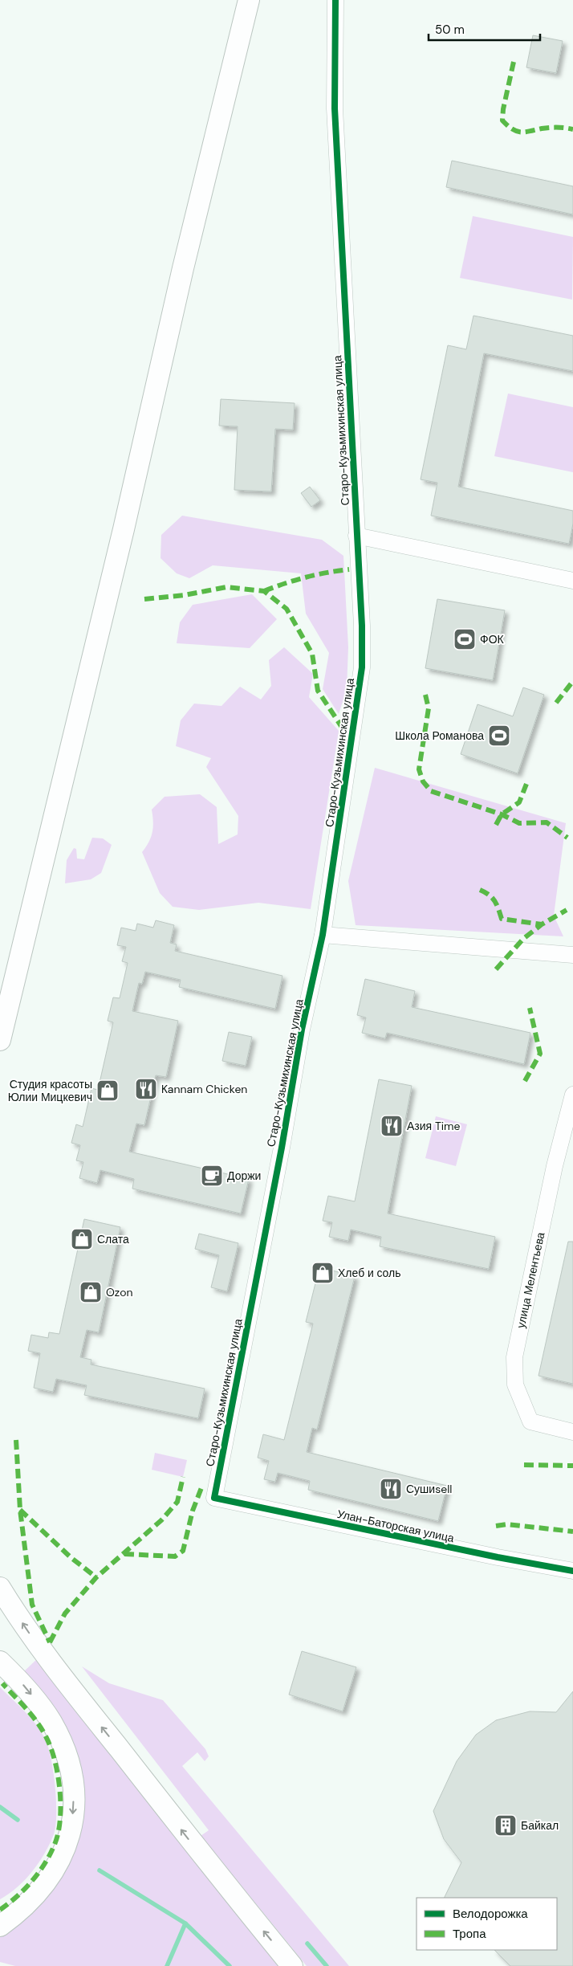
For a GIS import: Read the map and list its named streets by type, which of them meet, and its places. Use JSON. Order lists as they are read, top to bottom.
{
  "streets": {
    "street": ["Старо-Кузьмихинская улица", "улица Мелентьева", "Улан-Баторская улица"]
  },
  "crossings": [
    ["Старо-Кузьмихинская улица", "Улан-Баторская улица"]
  ],
  "places": {
    "sports": ["ФОК", "Школа Романова"],
    "restaurant": ["Kannam Chicken", "Азия Time", "Сушиsell"],
    "shop": [
      "Студия красоты Юлии Мицкевич",
      "Слата",
      "Хлеб и соль",
      "Ozon"
    ],
    "cafe": ["Доржи"],
    "building": ["Байкал"]
  },
  "legend": ["Велодорожка", "Тропа"],
  "scale_bar": "50 m"
}
